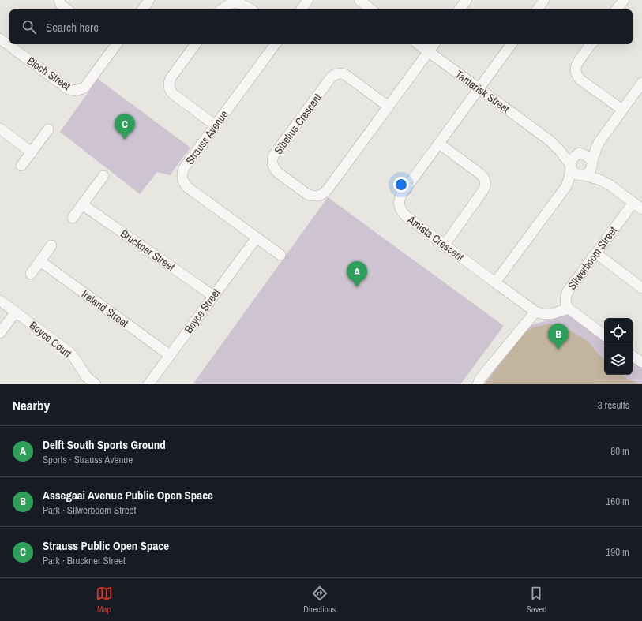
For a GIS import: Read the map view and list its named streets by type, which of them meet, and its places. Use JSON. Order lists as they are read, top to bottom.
{
  "streets": {
    "street": [
      "Bloch Street",
      "Tamarisk Street",
      "Sibelius Crescent",
      "Strauss Avenue",
      "Amista Crescent",
      "Bruckner Street",
      "Silwerboom Street",
      "Ireland Street",
      "Boyce Street",
      "Boyce Court"
    ]
  },
  "crossings": [
    ["Tamarisk Street", "Sibelius Crescent"],
    ["Tamarisk Street", "Amista Crescent"],
    ["Strauss Avenue", "Boyce Street"],
    ["Bruckner Street", "Boyce Street"],
    ["Ireland Street", "Boyce Street"]
  ],
  "page": {
    "search": "Search here",
    "pins": ["C", "A", "B"],
    "heading": ["Nearby", "3 results"],
    "list": [
      {
        "mark": "A",
        "name": "Delft South Sports Ground",
        "note": "Sports · Strauss Avenue",
        "value": "80 m"
      },
      {
        "mark": "B",
        "name": "Assegaai Avenue Public Open Space",
        "note": "Park · Silwerboom Street",
        "value": "160 m"
      },
      {
        "mark": "C",
        "name": "Strauss Public Open Space",
        "note": "Park · Bruckner Street",
        "value": "190 m"
      }
    ],
    "nav": ["Map", "Directions", "Saved"]
  }
}
